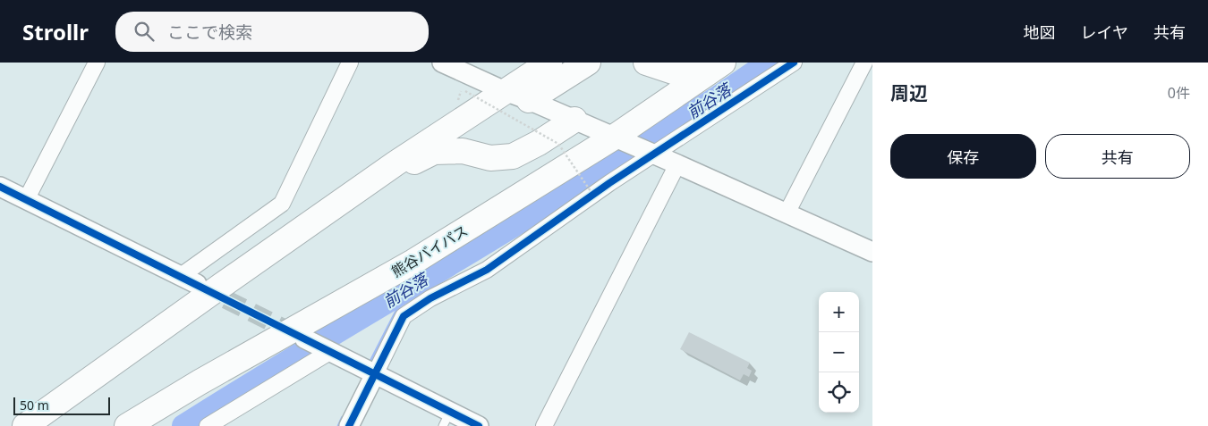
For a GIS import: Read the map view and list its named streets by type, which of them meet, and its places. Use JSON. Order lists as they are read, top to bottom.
{
  "streets": {
    "highway": ["熊谷バイパス"]
  },
  "water": ["前谷落"],
  "scale_bar": "50 m",
  "page": {
    "header": "Strollr",
    "search": "ここで検索",
    "nav": ["地図", "レイヤ", "共有"],
    "heading": ["周辺", "0件"],
    "buttons": ["保存", "共有"],
    "map_buttons": ["+", "−"],
    "scale": "50 m"
  }
}
